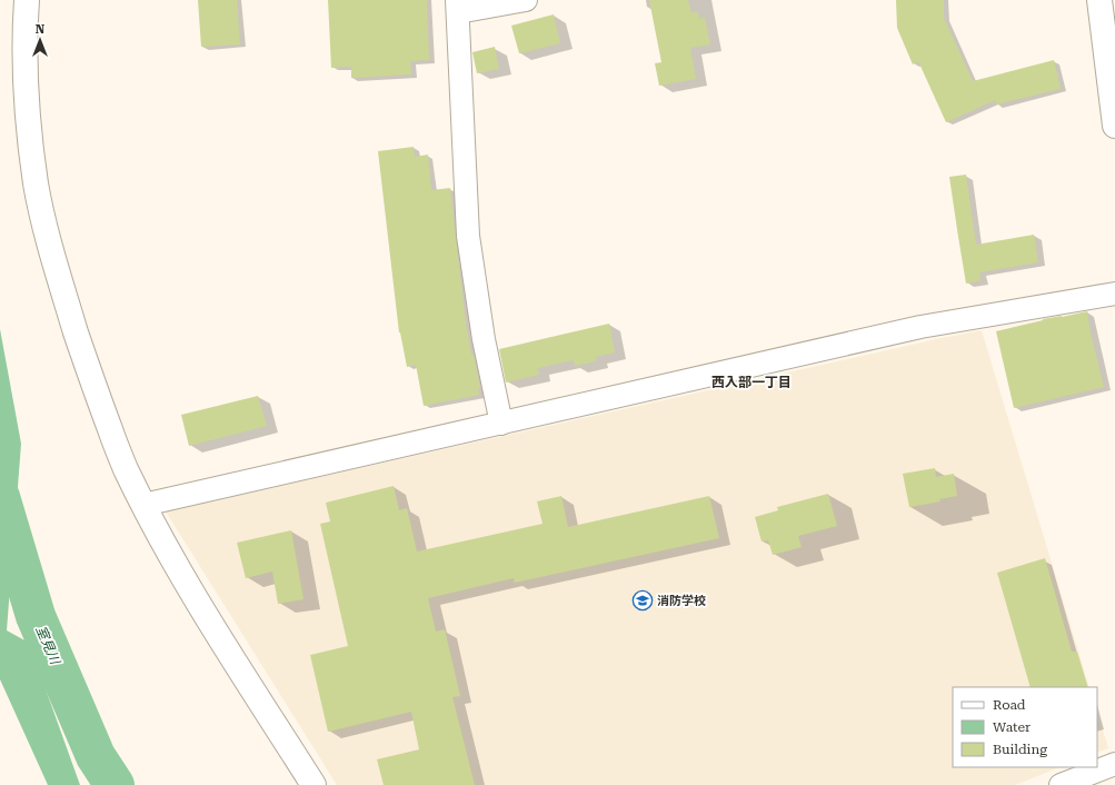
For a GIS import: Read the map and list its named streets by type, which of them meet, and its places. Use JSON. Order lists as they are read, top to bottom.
{
  "districts": ["西入部一丁目"],
  "water": ["室見川"],
  "places": {
    "school or university": ["消防学校"]
  },
  "legend": ["Road", "Water", "Building"],
  "north": "top"
}
